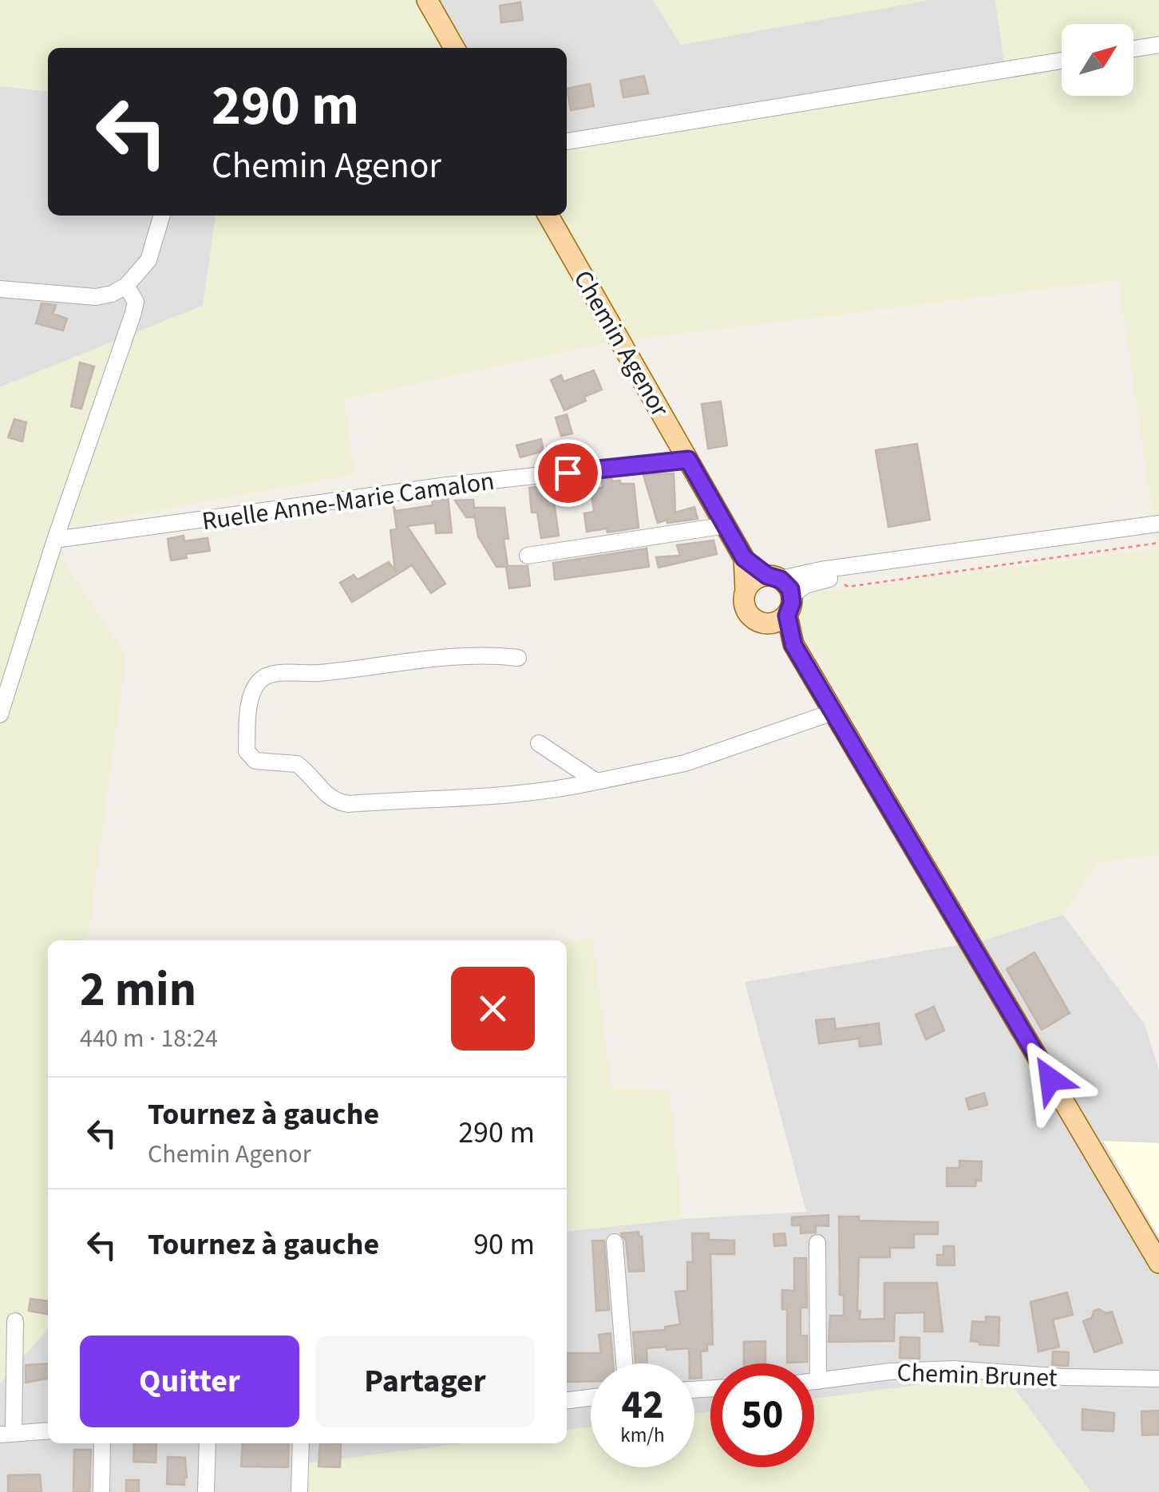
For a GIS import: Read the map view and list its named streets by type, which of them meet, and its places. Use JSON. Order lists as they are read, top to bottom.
{
  "streets": {
    "main road": ["Chemin Agenor"],
    "street": ["Ruelle Anne-Marie Camalon", "Chemin Brunet"]
  },
  "crossings": [
    ["Chemin Agenor", "Ruelle Anne-Marie Camalon"]
  ],
  "north": "top right",
  "page": {
    "turn": ["290 m", "Chemin Agenor"],
    "heading": ["2 min", "440 m · 18:24"],
    "list": [
      {
        "name": "Tournez à gauche",
        "note": "Chemin Agenor",
        "value": "290 m"
      },
      {
        "name": "Tournez à gauche",
        "value": "90 m"
      }
    ],
    "buttons": ["Quitter", "Partager"],
    "speed": "42 km/h",
    "limit": "50"
  }
}
